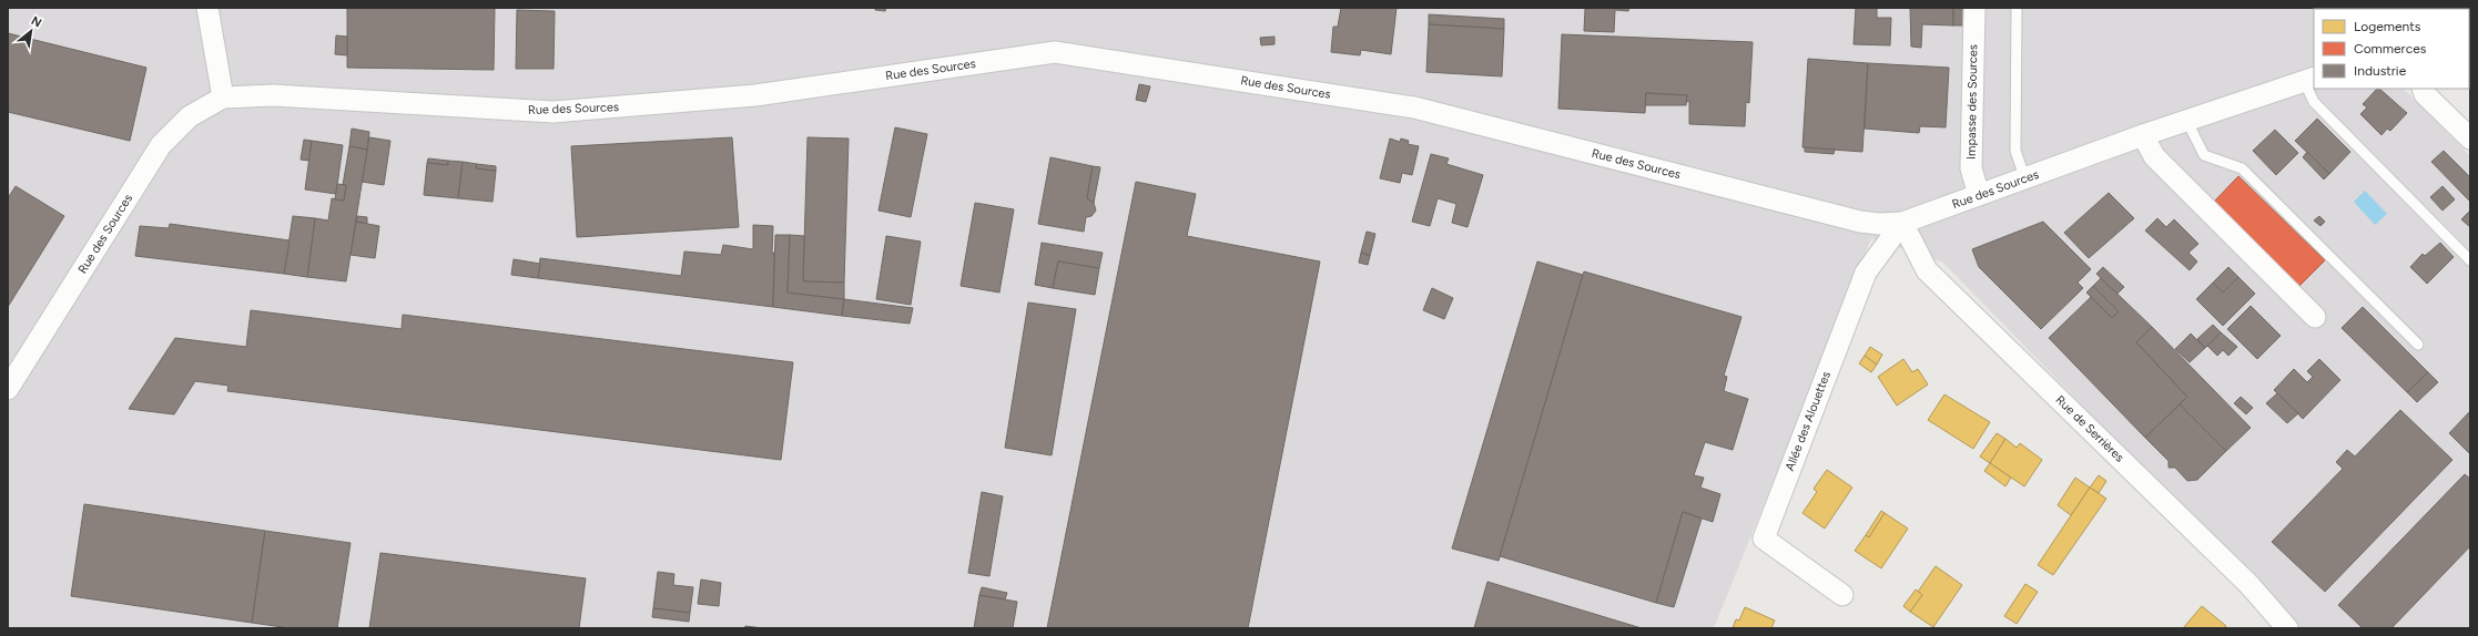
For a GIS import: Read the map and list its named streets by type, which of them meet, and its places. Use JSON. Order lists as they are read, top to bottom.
{
  "streets": {
    "street": [
      "Rue des Sources",
      "Impasse des Sources",
      "Allée des Alouettes",
      "Rue de Serrières"
    ]
  },
  "crossings": [
    ["Rue des Sources", "Impasse des Sources"],
    ["Rue des Sources", "Allée des Alouettes"],
    ["Rue des Sources", "Rue de Serrières"],
    ["Allée des Alouettes", "Rue de Serrières"]
  ],
  "legend": ["Logements", "Commerces", "Industrie"],
  "north": "top right"
}
